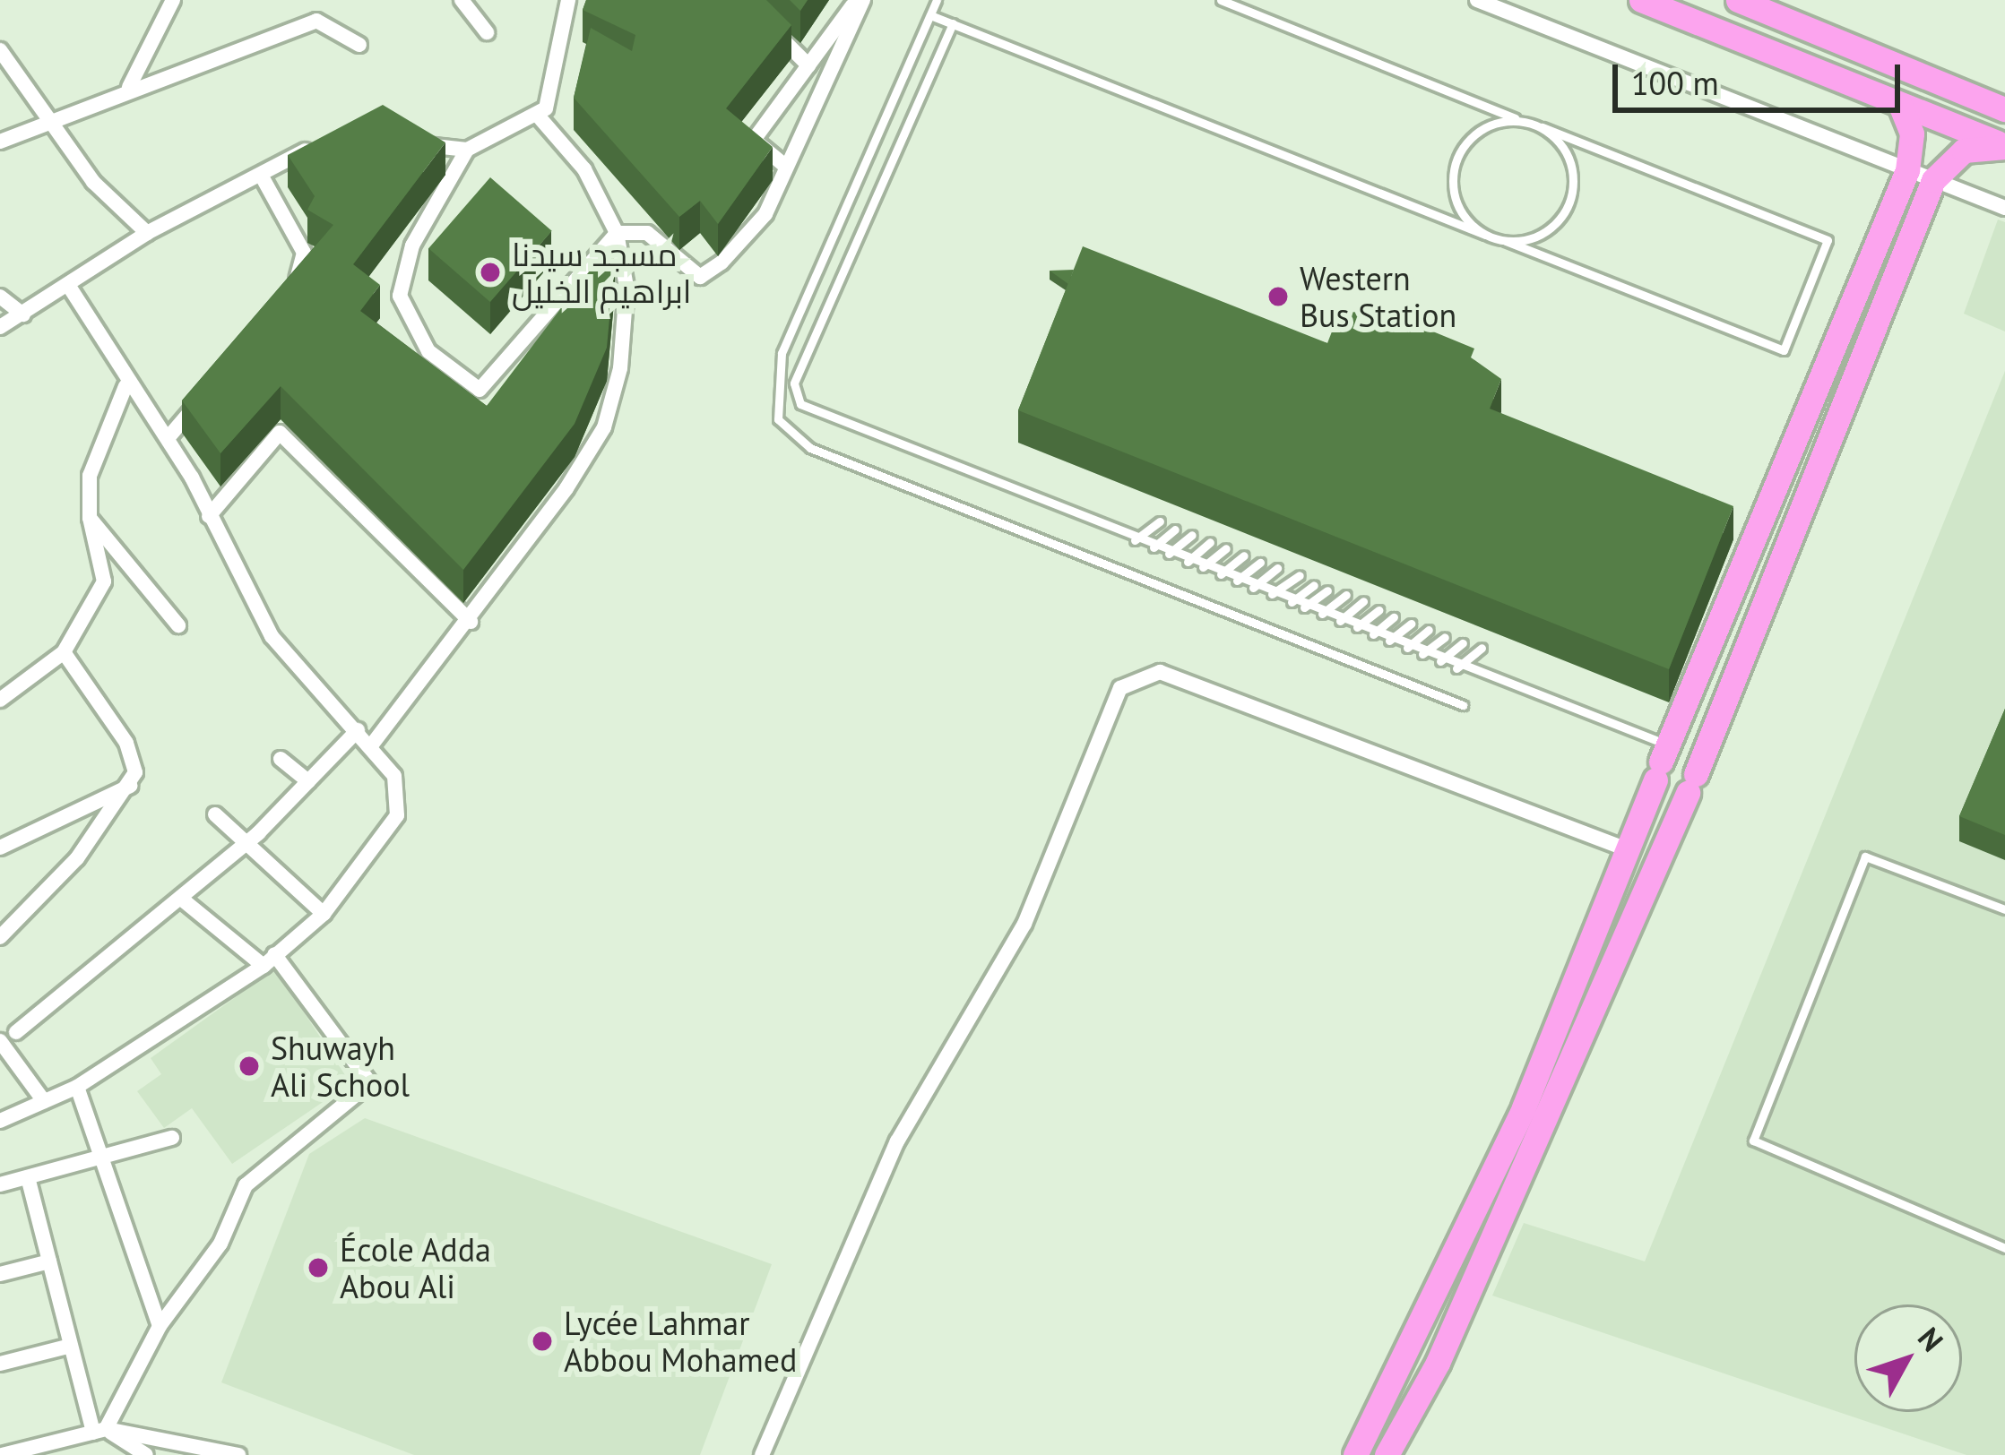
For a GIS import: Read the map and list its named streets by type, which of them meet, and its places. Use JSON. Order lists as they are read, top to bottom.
{
  "places": [
    "مسجد سيدنا ابراهيم الخليل",
    "Western Bus Station",
    "Shuwayh Ali School",
    "École Adda Abou Ali",
    "Lycée Lahmar Abbou Mohamed"
  ],
  "scale_bar": "100 m",
  "north": "top right"
}
